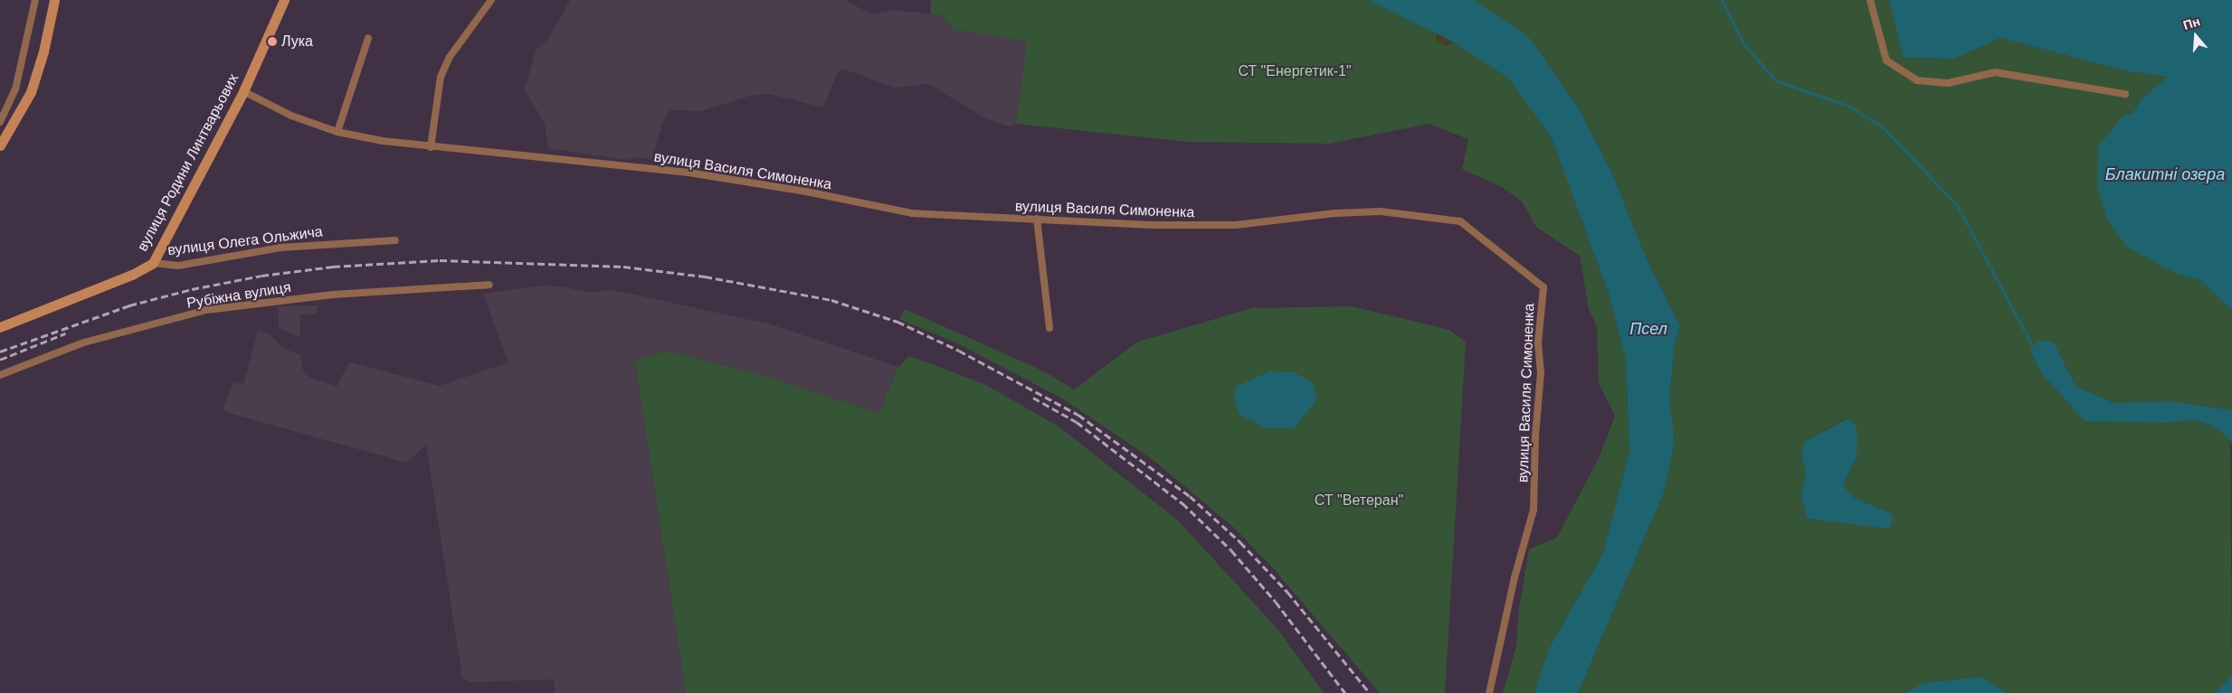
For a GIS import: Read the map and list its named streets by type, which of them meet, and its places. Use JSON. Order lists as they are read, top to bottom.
{
  "streets": {
    "main road": ["вулиця Родини Линтварьових"],
    "street": ["вулиця Василя Симоненка", "вулиця Олега Ольжича", "Рубіжна вулиця"]
  },
  "crossings": [
    ["вулиця Родини Линтварьових", "вулиця Василя Симоненка"],
    ["вулиця Родини Линтварьових", "вулиця Олега Ольжича"]
  ],
  "water": ["Блакитні озера", "Псел"],
  "parks": ["СТ \"Енергетик-1\"", "СТ \"Ветеран\""],
  "places": ["Лука"],
  "north": "top"
}
